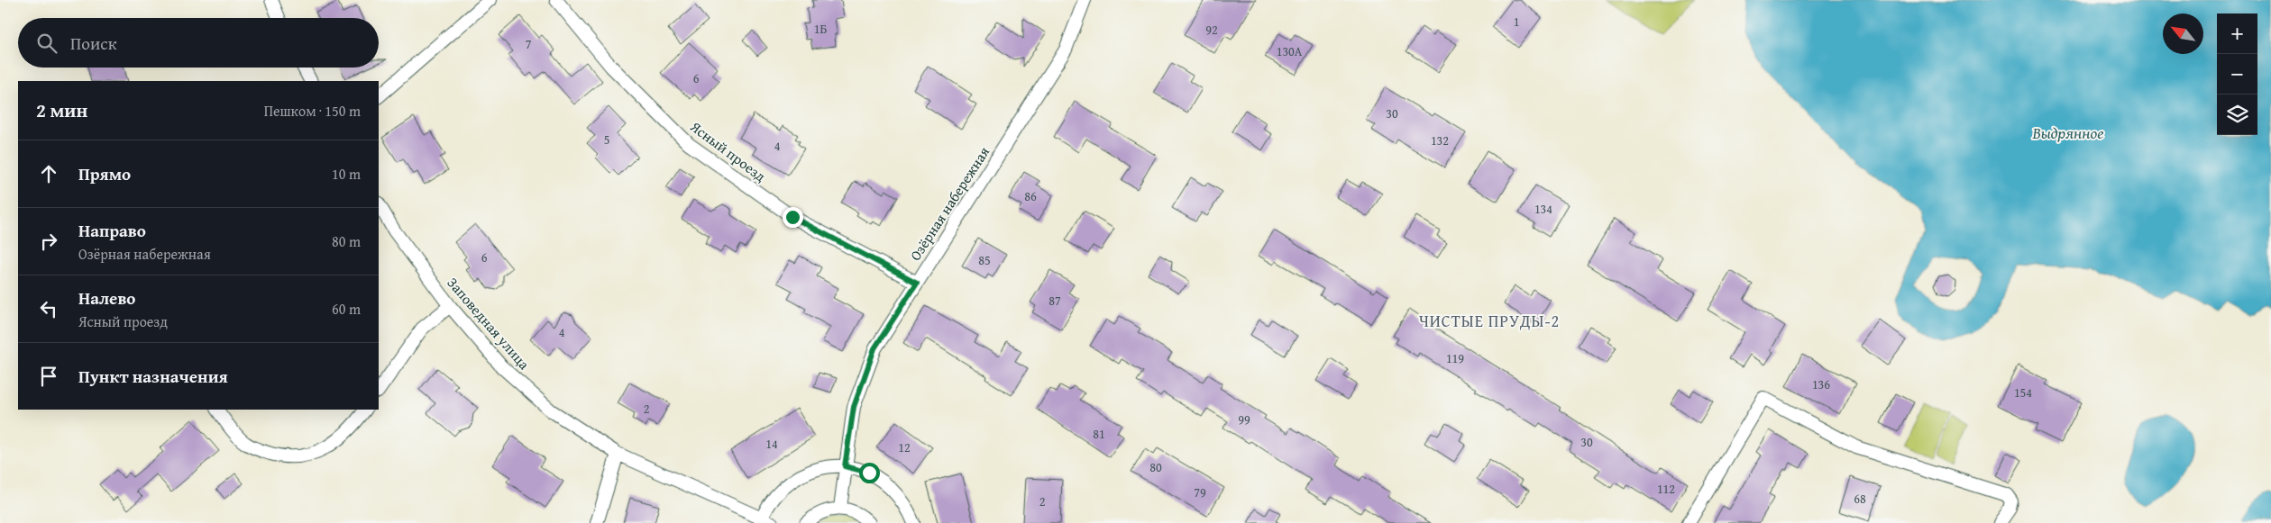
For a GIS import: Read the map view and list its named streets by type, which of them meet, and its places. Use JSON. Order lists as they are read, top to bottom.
{
  "streets": {
    "street": ["Ясный проезд", "Озёрная набережная", "Заповедная улица"]
  },
  "crossings": [
    ["Ясный проезд", "Озёрная набережная"]
  ],
  "districts": ["ЧИСТЫЕ ПРУДЫ-2"],
  "water": ["Выдрянное"],
  "house_numbers": [
    "1",
    "1Б",
    "92",
    "7",
    "130А",
    "6",
    "30",
    "5",
    "132",
    "4",
    "86",
    "134",
    "6",
    "85",
    "87",
    "4",
    "119",
    "136",
    "154",
    "2",
    "99",
    "81",
    "30",
    "14",
    "12",
    "80",
    "112",
    "79",
    "68",
    "2"
  ],
  "north": "top left",
  "page": {
    "map_buttons": ["+", "−"],
    "search": "Поиск",
    "heading": ["2 мин", "Пешком · 150 m"],
    "list": [
      ["Прямо", "10 m"],
      ["Направо", "Озёрная набережная", "80 m"],
      ["Налево", "Ясный проезд", "60 m"],
      "Пункт назначения"
    ]
  }
}
